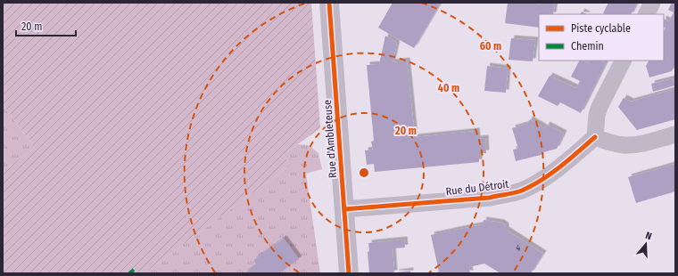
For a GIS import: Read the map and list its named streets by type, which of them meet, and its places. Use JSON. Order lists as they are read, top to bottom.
{
  "streets": {
    "street": ["Rue d'Ambleteuse", "Rue du Détroit"]
  },
  "crossings": [
    ["Rue d'Ambleteuse", "Rue du Détroit"]
  ],
  "house_numbers": ["4"],
  "legend": ["Piste cyclable", "Chemin"],
  "scale_bar": "20 m",
  "north": "top",
  "rings": ["60 m", "40 m", "20 m"]
}
